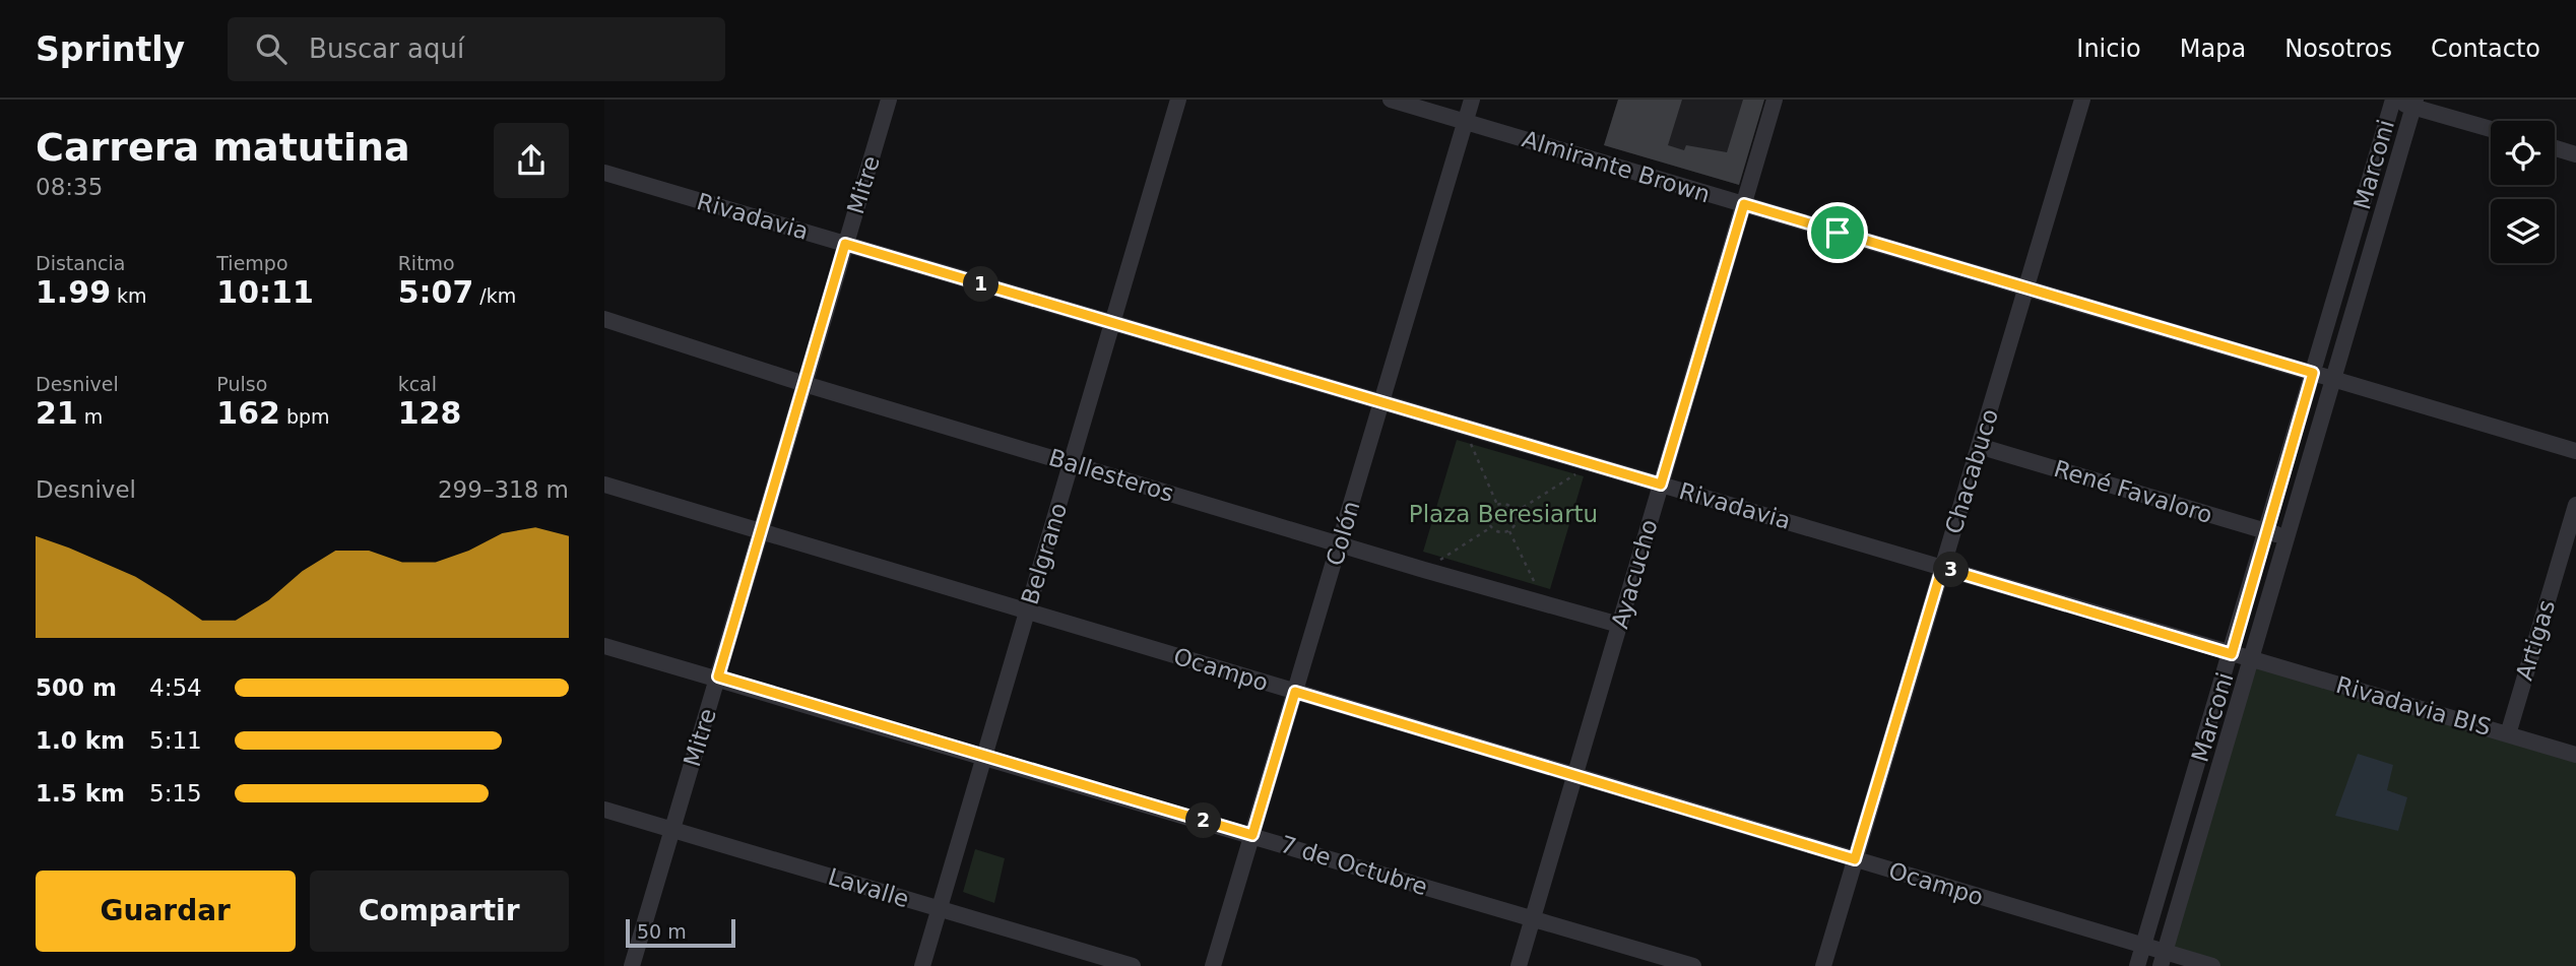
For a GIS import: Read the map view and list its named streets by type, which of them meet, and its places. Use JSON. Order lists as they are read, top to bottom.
{
  "streets": {
    "street": [
      "Marconi",
      "Almirante Brown",
      "Mitre",
      "Rivadavia",
      "Chacabuco",
      "Ballesteros",
      "René Favaloro",
      "Colón",
      "Belgrano",
      "Ayacucho",
      "Artigas",
      "Ocampo",
      "Rivadavia BIS",
      "7 de Octubre",
      "Lavalle"
    ]
  },
  "crossings": [
    ["Marconi", "Almirante Brown"],
    ["Marconi", "Rivadavia"],
    ["Marconi", "René Favaloro"],
    ["Marconi", "Ocampo"],
    ["Marconi", "Rivadavia BIS"],
    ["Almirante Brown", "Chacabuco"],
    ["Almirante Brown", "Colón"],
    ["Almirante Brown", "Ayacucho"],
    ["Mitre", "Rivadavia"],
    ["Mitre", "Ballesteros"],
    ["Mitre", "Ocampo"],
    ["Mitre", "7 de Octubre"],
    ["Mitre", "Lavalle"],
    ["Rivadavia", "Chacabuco"],
    ["Rivadavia", "Colón"],
    ["Rivadavia", "Belgrano"],
    ["Rivadavia", "Ayacucho"],
    ["Rivadavia", "Rivadavia BIS"],
    ["Chacabuco", "René Favaloro"],
    ["Chacabuco", "Ocampo"],
    ["Ballesteros", "Colón"],
    ["Ballesteros", "Belgrano"],
    ["Ballesteros", "Ayacucho"],
    ["Colón", "Ocampo"],
    ["Colón", "7 de Octubre"],
    ["Belgrano", "Ocampo"],
    ["Belgrano", "7 de Octubre"],
    ["Belgrano", "Lavalle"],
    ["Ayacucho", "Ocampo"],
    ["Ayacucho", "7 de Octubre"],
    ["Artigas", "Rivadavia BIS"]
  ],
  "parks": ["Plaza Beresiartu"],
  "scale_bar": "50 m",
  "page": {
    "header": "Sprintly",
    "search": "Buscar aquí",
    "nav": [
      "Inicio",
      "Mapa",
      "Nosotros",
      "Contacto"
    ],
    "heading": ["Carrera matutina", "08:35"],
    "stats": [
      ["Distancia", "1.99 km"],
      ["Tiempo", "10:11"],
      ["Ritmo", "5:07 /km"],
      ["Desnivel", "21 m"],
      ["Pulso", "162 bpm"],
      ["kcal", "128"]
    ],
    "pins": ["1", "3", "2"],
    "chart": ["Desnivel", "299–318 m"],
    "list": [
      {
        "name": "500 m",
        "note": "4:54"
      },
      {
        "name": "1.0 km",
        "note": "5:11"
      },
      {
        "name": "1.5 km",
        "note": "5:15"
      }
    ],
    "buttons": ["Guardar", "Compartir"],
    "scale": "50 m"
  }
}
